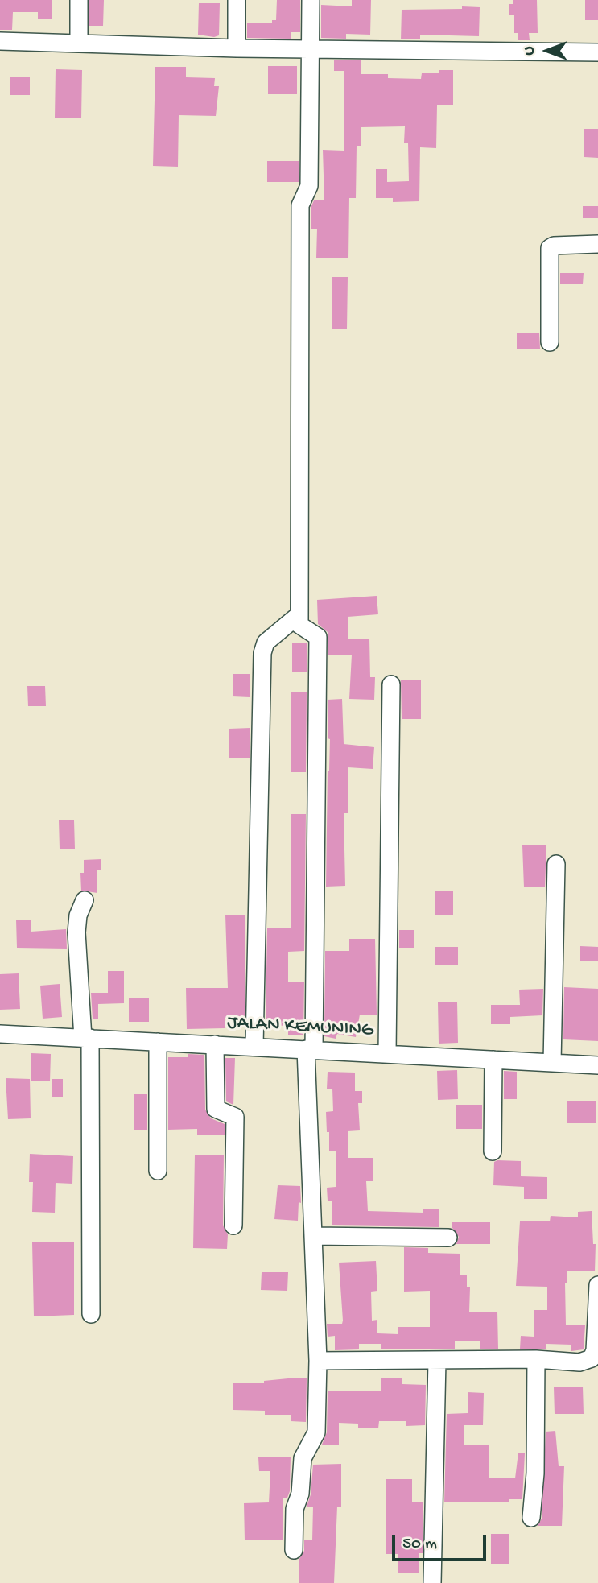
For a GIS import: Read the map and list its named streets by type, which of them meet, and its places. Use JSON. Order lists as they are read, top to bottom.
{
  "streets": {
    "street": ["JALAN KEMUNING"]
  },
  "scale_bar": "50 m",
  "north": "left"
}
